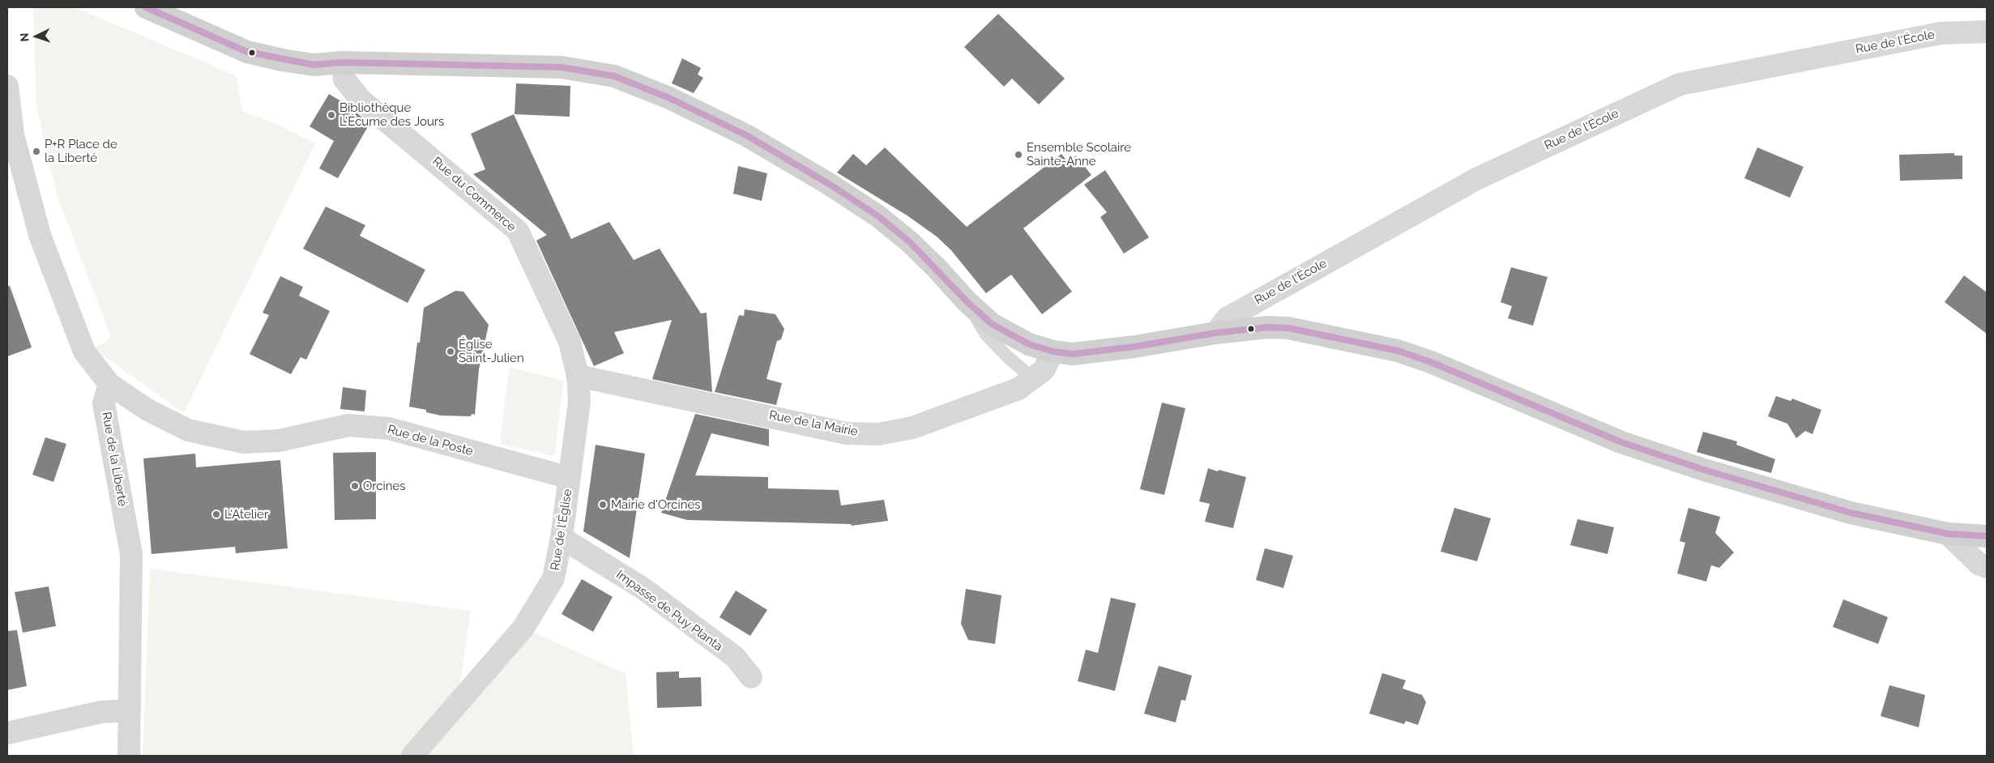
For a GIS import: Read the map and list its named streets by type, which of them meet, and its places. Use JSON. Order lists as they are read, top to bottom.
{
  "streets": {
    "street": [
      "Rue de l'École",
      "Rue du Commerce",
      "Rue de la Mairie",
      "Rue de la Poste",
      "Rue de la Liberté",
      "Rue de l'Église",
      "Impasse de Puy Planta"
    ]
  },
  "crossings": [
    ["Rue du Commerce", "Rue de la Mairie"],
    ["Rue du Commerce", "Rue de l'Église"],
    ["Rue de la Mairie", "Rue de l'Église"],
    ["Rue de la Poste", "Rue de la Liberté"],
    ["Rue de la Poste", "Rue de l'Église"],
    ["Rue de l'Église", "Impasse de Puy Planta"]
  ],
  "places": [
    "Bibliothèque L'Écume des Jours",
    "P+R Place de la Liberté",
    "Ensemble Scolaire Sainte-Anne",
    "Église Saint-Julien",
    "Orcines",
    "Mairie d'Orcines",
    "L'Atelier"
  ],
  "north": "left"
}
